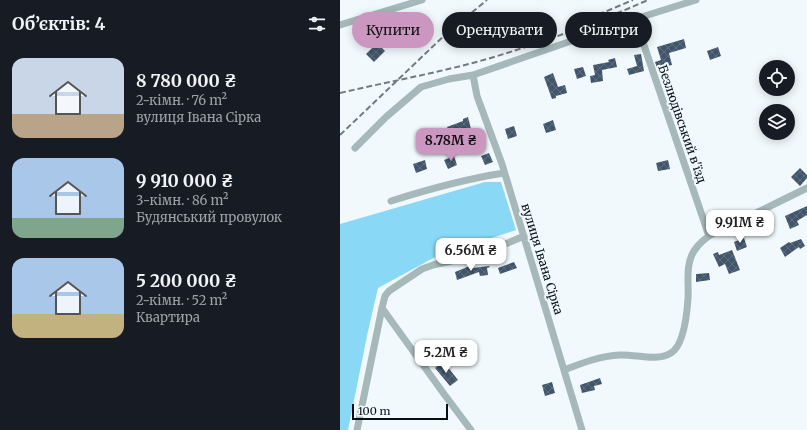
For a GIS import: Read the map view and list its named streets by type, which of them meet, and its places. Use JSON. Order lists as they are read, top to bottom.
{
  "streets": {
    "street": ["Безлюдівський в'їзд", "вулиця Івана Сірка"]
  },
  "scale_bar": "100 m",
  "page": {
    "heading": "Об’єктів: 4",
    "chip": ["Купити", "Орендувати", "Фільтри"],
    "list": [
      {
        "name": "8 780 000 ₴",
        "note": "2-кімн. · 76 m² · вулиця Івана Сірка"
      },
      {
        "name": "9 910 000 ₴",
        "note": "3-кімн. · 86 m² · Будянський провулок"
      },
      {
        "name": "5 200 000 ₴",
        "note": "2-кімн. · 52 m² · Квартира"
      }
    ],
    "price": [
      "8.78M ₴",
      "9.91M ₴",
      "6.56M ₴",
      "5.2M ₴"
    ],
    "scale": "100 m"
  }
}
